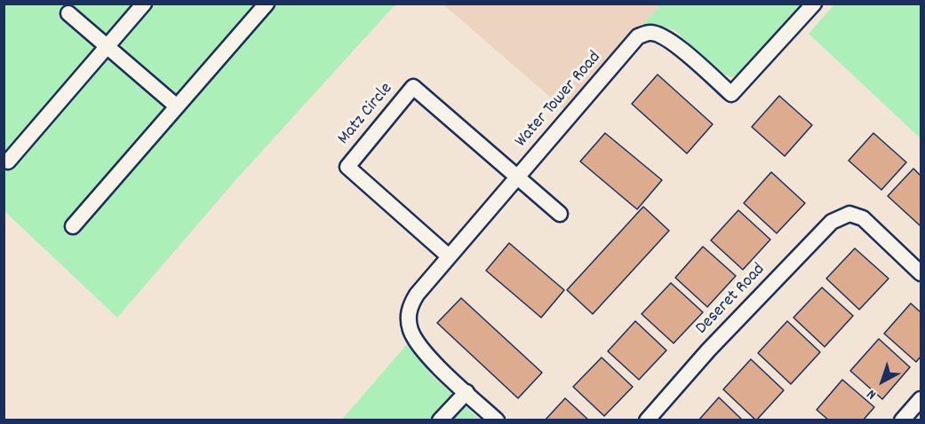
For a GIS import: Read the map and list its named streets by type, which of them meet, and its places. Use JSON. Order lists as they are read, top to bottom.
{
  "streets": {
    "street": ["Water Tower Road", "Matz Circle", "Deseret Road"]
  },
  "crossings": [
    ["Water Tower Road", "Matz Circle"]
  ],
  "north": "bottom left"
}
